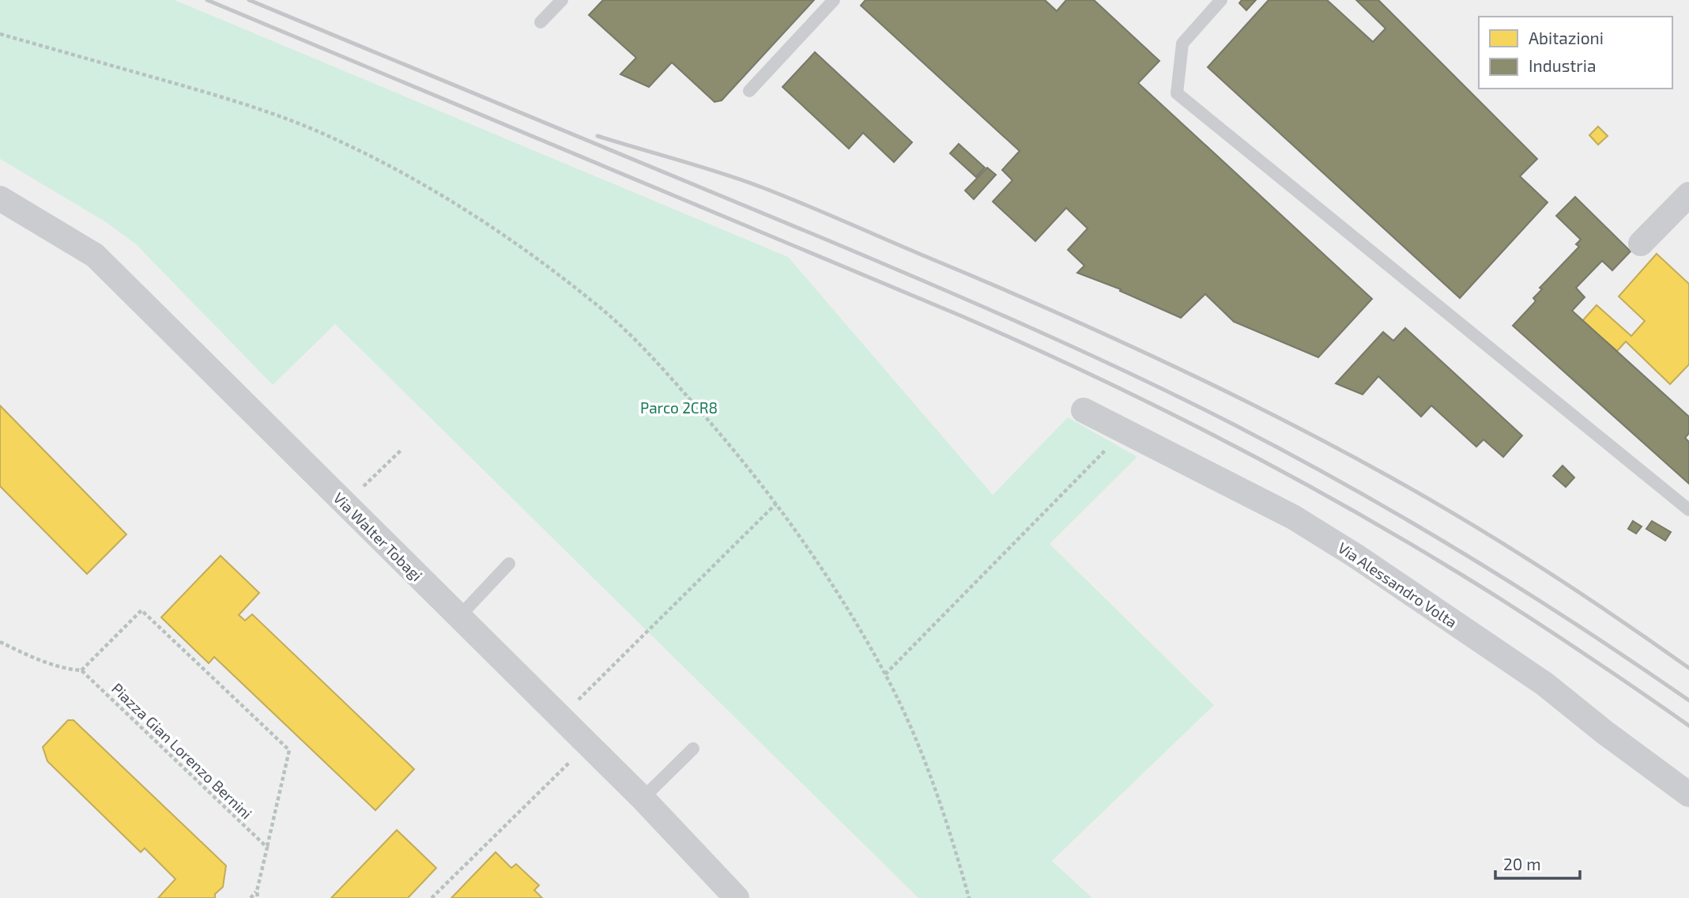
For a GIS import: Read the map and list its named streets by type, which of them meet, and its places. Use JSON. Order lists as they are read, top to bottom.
{
  "streets": {
    "street": ["Via Walter Tobagi", "Via Alessandro Volta"],
    "path": ["Piazza Gian Lorenzo Bernini"]
  },
  "parks": ["Parco 2CR8"],
  "legend": ["Abitazioni", "Industria"],
  "scale_bar": "20 m"
}
